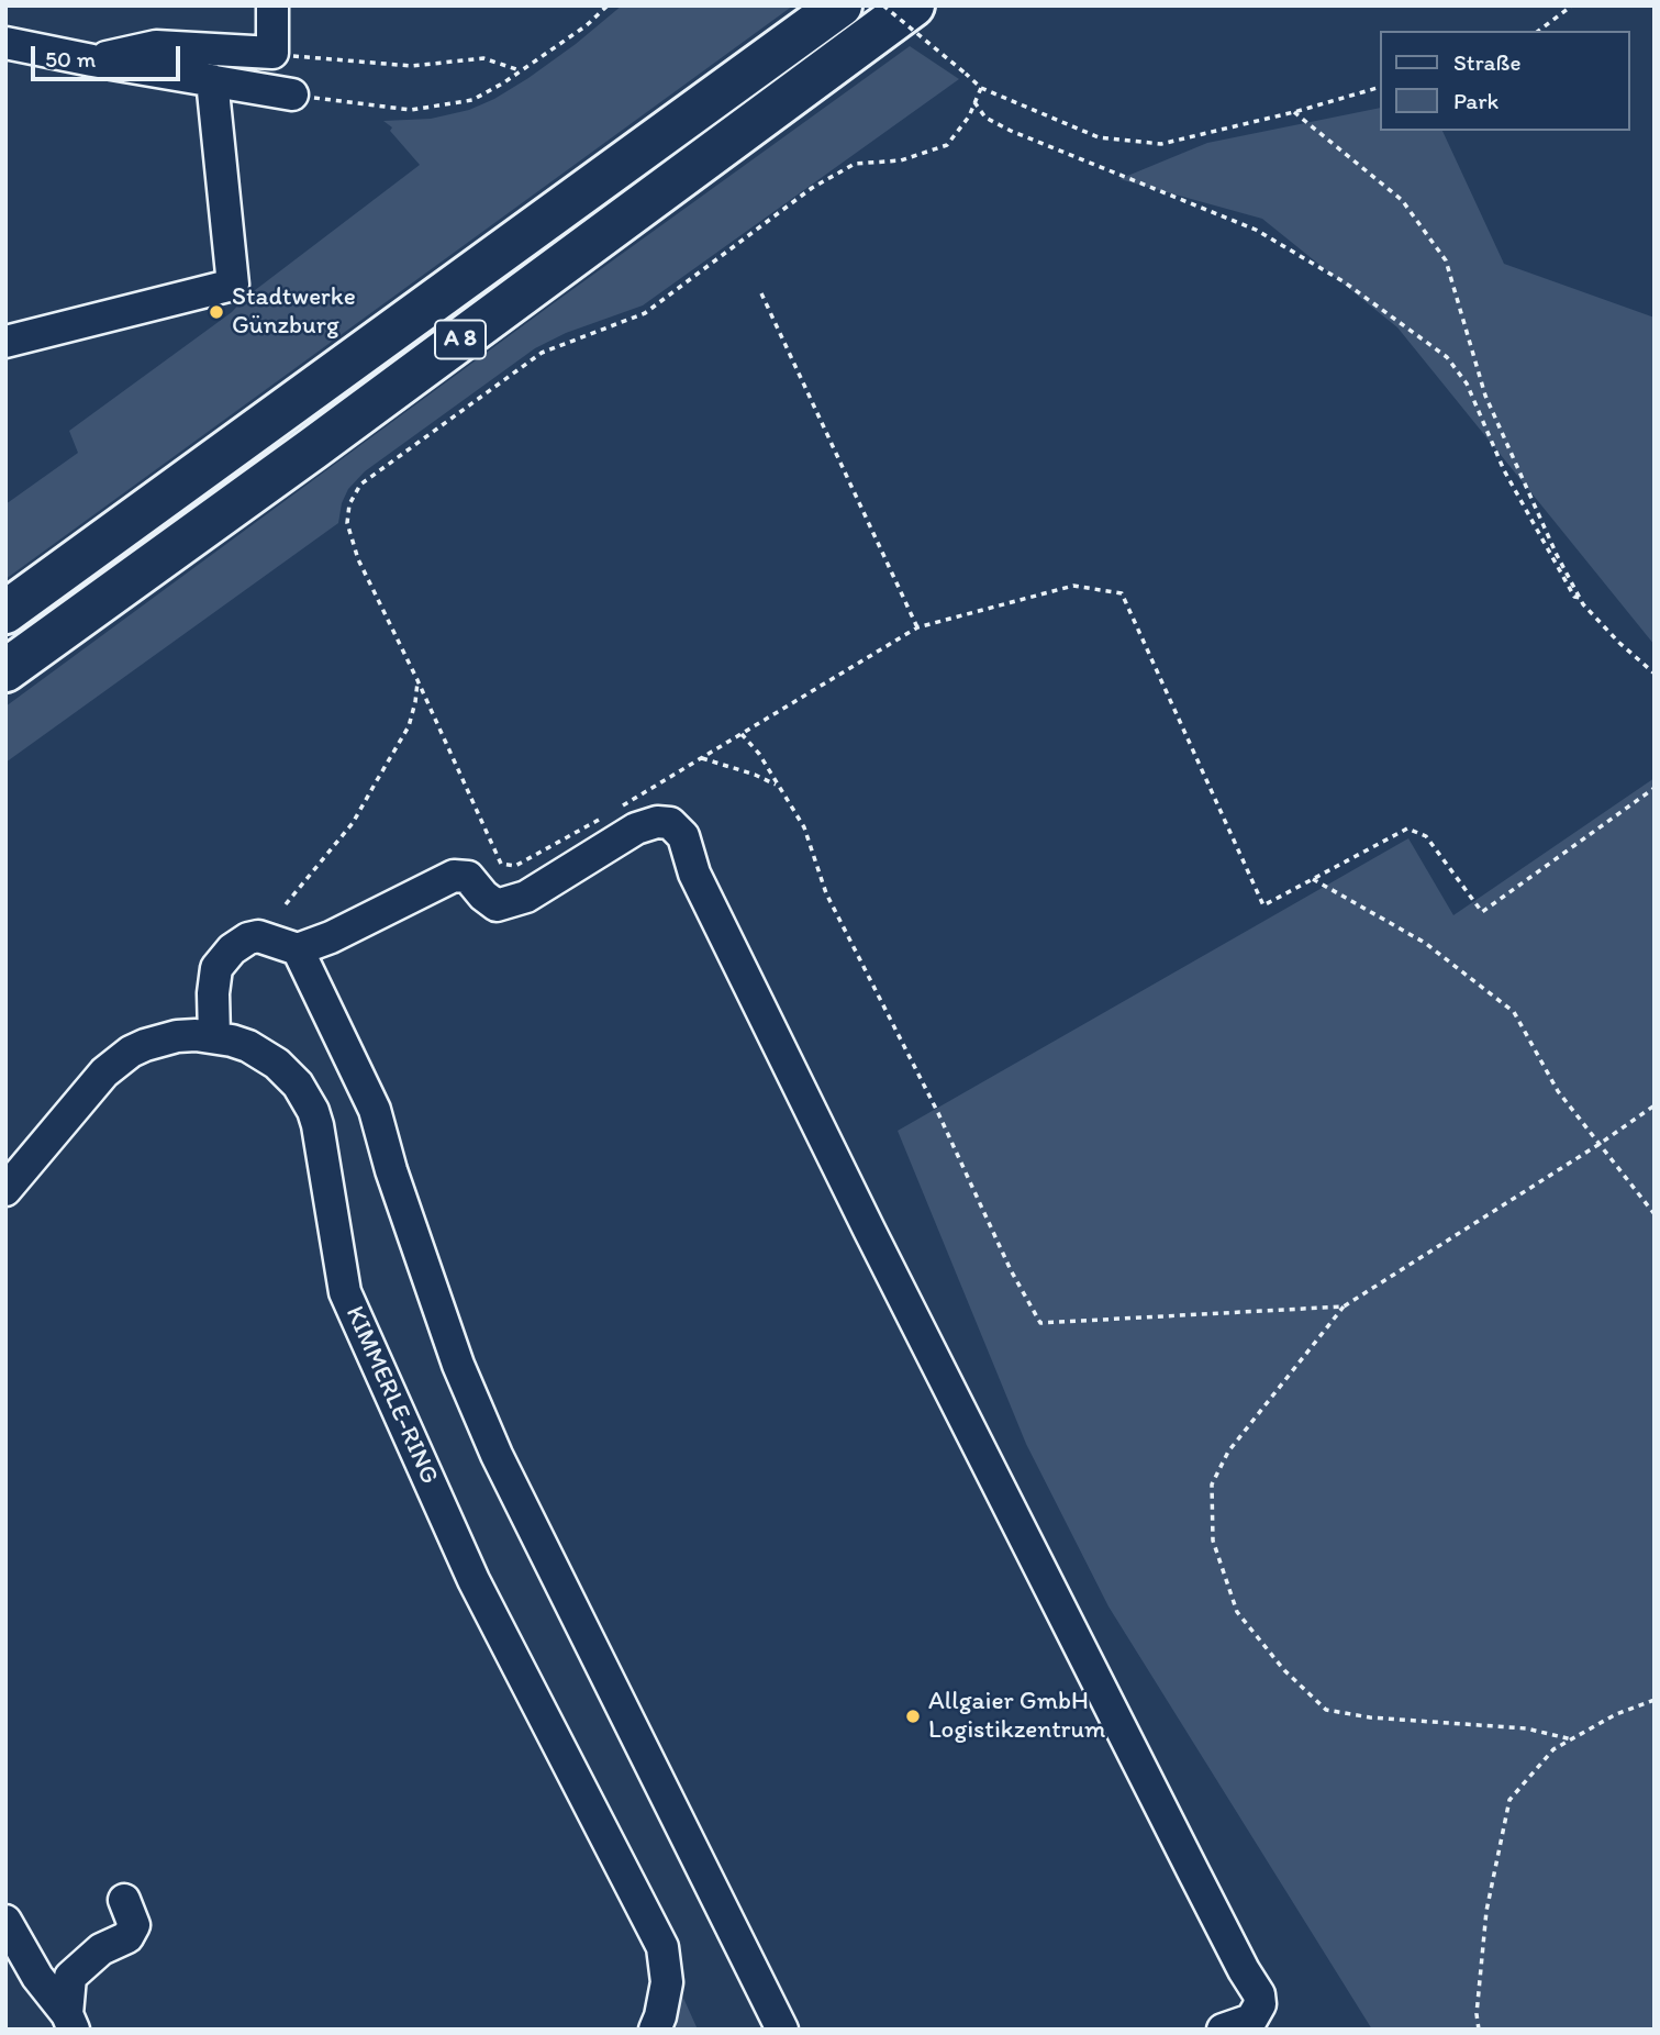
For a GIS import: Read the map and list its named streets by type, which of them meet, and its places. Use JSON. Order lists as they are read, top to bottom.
{
  "streets": {
    "highway": ["A 8"],
    "street": ["KIMMERLE-RING"]
  },
  "places": ["Stadtwerke Günzburg", "Allgaier GmbH Logistikzentrum"],
  "legend": ["Straße", "Park"],
  "scale_bar": "50 m"
}
